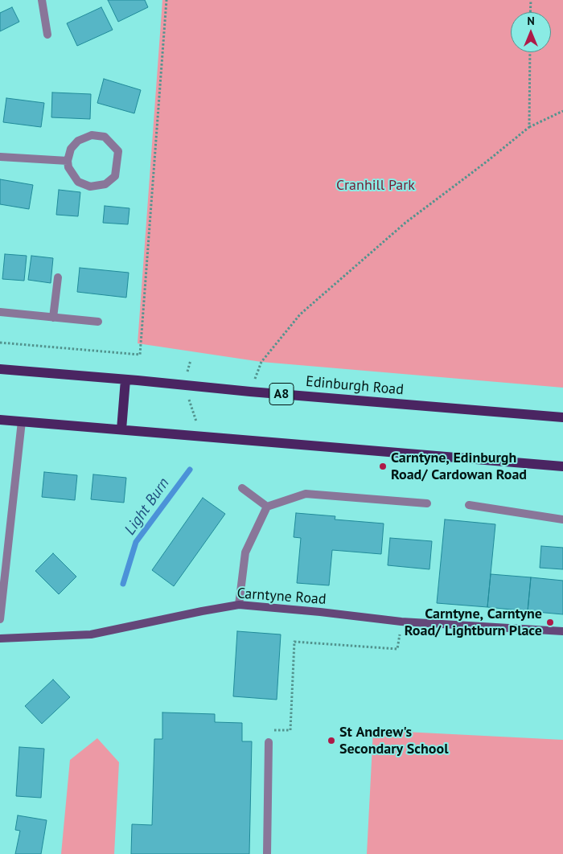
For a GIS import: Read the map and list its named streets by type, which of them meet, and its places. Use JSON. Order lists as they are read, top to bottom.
{
  "streets": {
    "main road": ["Edinburgh Road", "A8"],
    "street": ["Carntyne Road"]
  },
  "water": ["Light Burn"],
  "parks": ["Cranhill Park"],
  "places": ["Carntyne, Edinburgh Road/ Cardowan Road", "Carntyne, Carntyne Road/ Lightburn Place", "St Andrew's Secondary School"],
  "north": "top"
}
